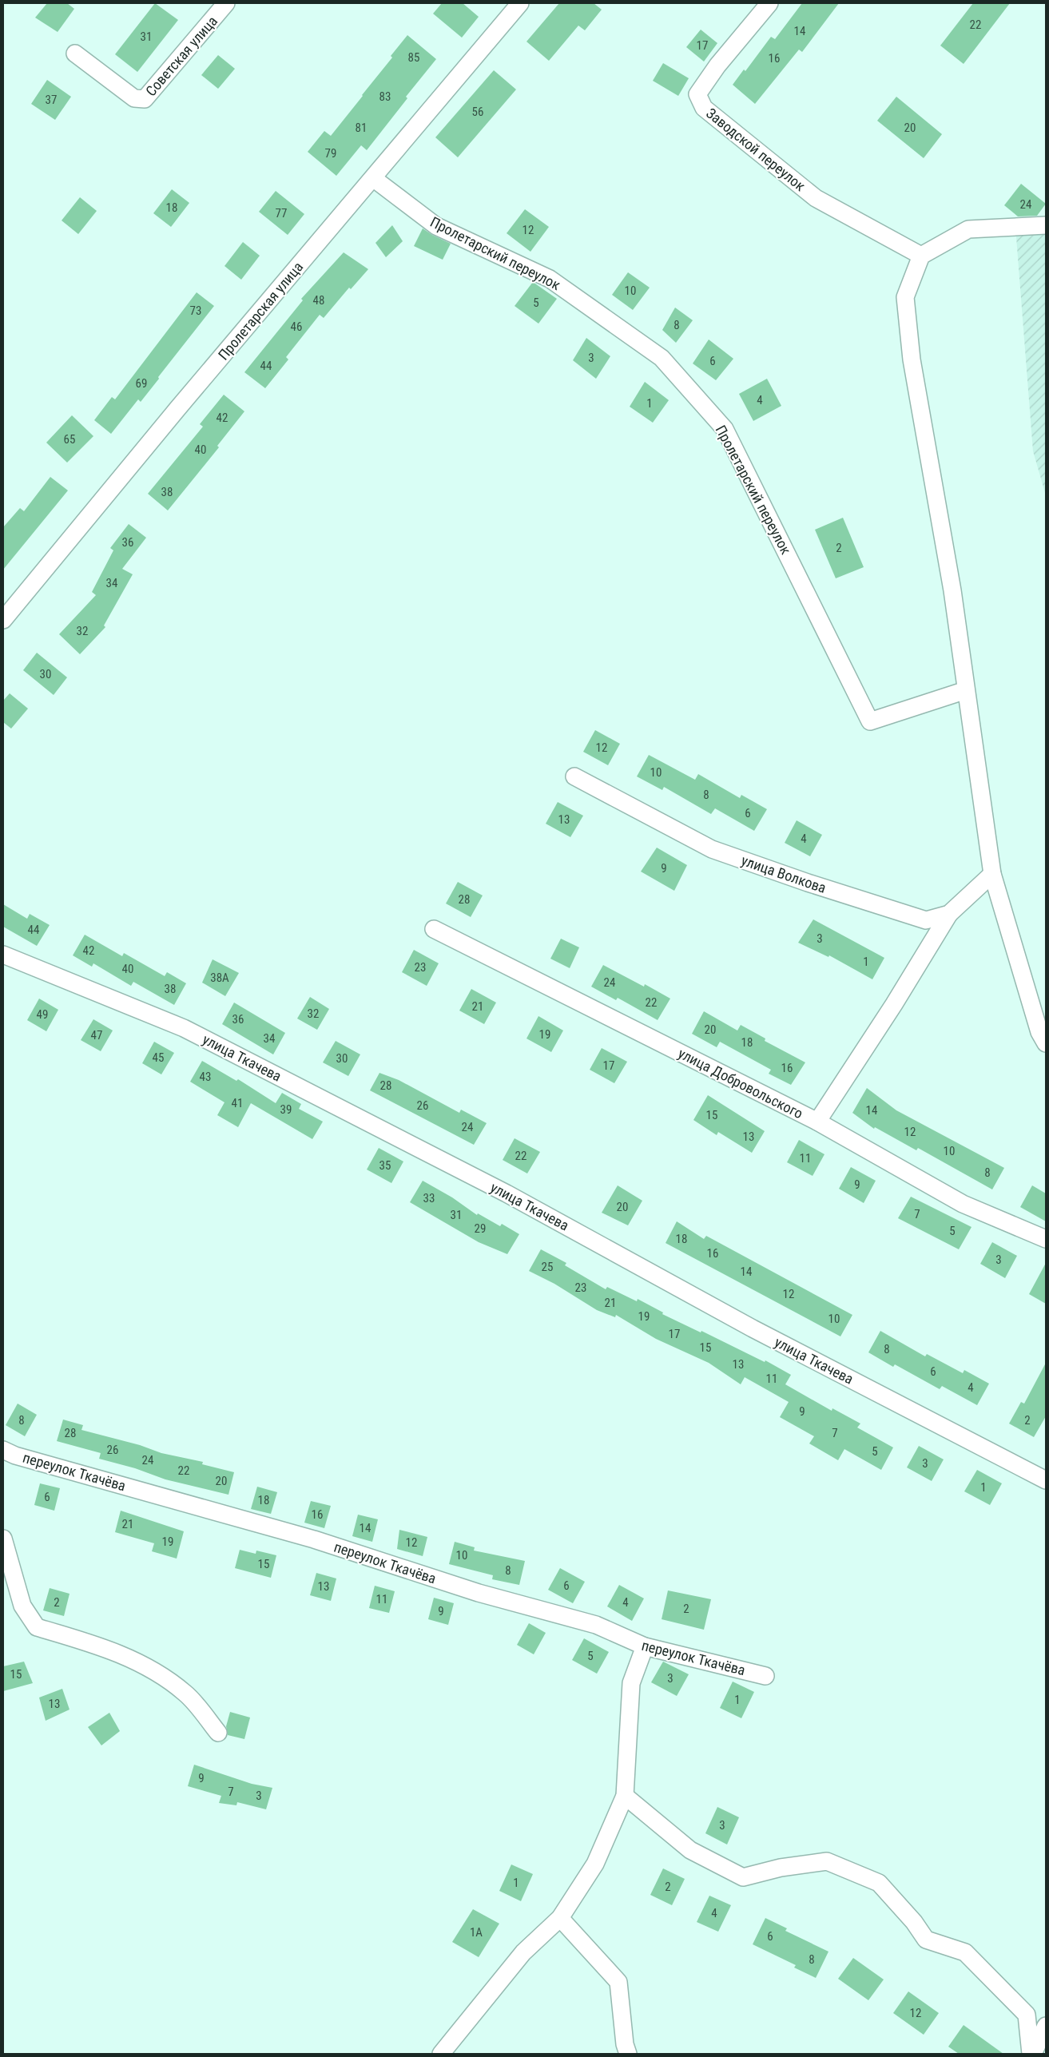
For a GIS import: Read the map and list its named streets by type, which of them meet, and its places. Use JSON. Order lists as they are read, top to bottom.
{
  "streets": {
    "street": [
      "Советская улица",
      "Заводской переулок",
      "Пролетарский переулок",
      "Пролетарская улица",
      "улица Волкова",
      "улица Ткачева",
      "улица Добровольского",
      "переулок Ткачёва"
    ]
  },
  "crossings": [
    ["Пролетарский переулок", "Пролетарская улица"]
  ],
  "house_numbers": [
    "22",
    "14",
    "31",
    "17",
    "85",
    "16",
    "83",
    "37",
    "56",
    "81",
    "20",
    "79",
    "24",
    "18",
    "77",
    "12",
    "10",
    "48",
    "5",
    "73",
    "8",
    "46",
    "3",
    "6",
    "44",
    "69",
    "4",
    "1",
    "42",
    "65",
    "40",
    "38",
    "36",
    "2",
    "34",
    "32",
    "30",
    "12",
    "10",
    "8",
    "6",
    "13",
    "4",
    "9",
    "28",
    "44",
    "3",
    "42",
    "1",
    "23",
    "40",
    "38А",
    "24",
    "38",
    "22",
    "21",
    "32",
    "49",
    "36",
    "20",
    "19",
    "47",
    "34",
    "18",
    "45",
    "30",
    "17",
    "16",
    "43",
    "28",
    "41",
    "26",
    "39",
    "14",
    "15",
    "24",
    "12",
    "13",
    "10",
    "22",
    "11",
    "35",
    "8",
    "9",
    "33",
    "20",
    "7",
    "31",
    "29",
    "5",
    "18",
    "16",
    "3",
    "25",
    "14",
    "23",
    "12",
    "21",
    "19",
    "10",
    "17",
    "15",
    "8",
    "13",
    "6",
    "11",
    "4",
    "9",
    "8",
    "2",
    "28",
    "7",
    "26",
    "5",
    "24",
    "3",
    "22",
    "20",
    "1",
    "6",
    "18",
    "16",
    "21",
    "14",
    "19",
    "12",
    "10",
    "15",
    "8",
    "6",
    "13",
    "11",
    "2",
    "4",
    "2",
    "9",
    "5",
    "15",
    "3",
    "1",
    "13",
    "9",
    "7",
    "3",
    "3",
    "1",
    "2",
    "4",
    "1А",
    "6",
    "8",
    "12"
  ]
}
